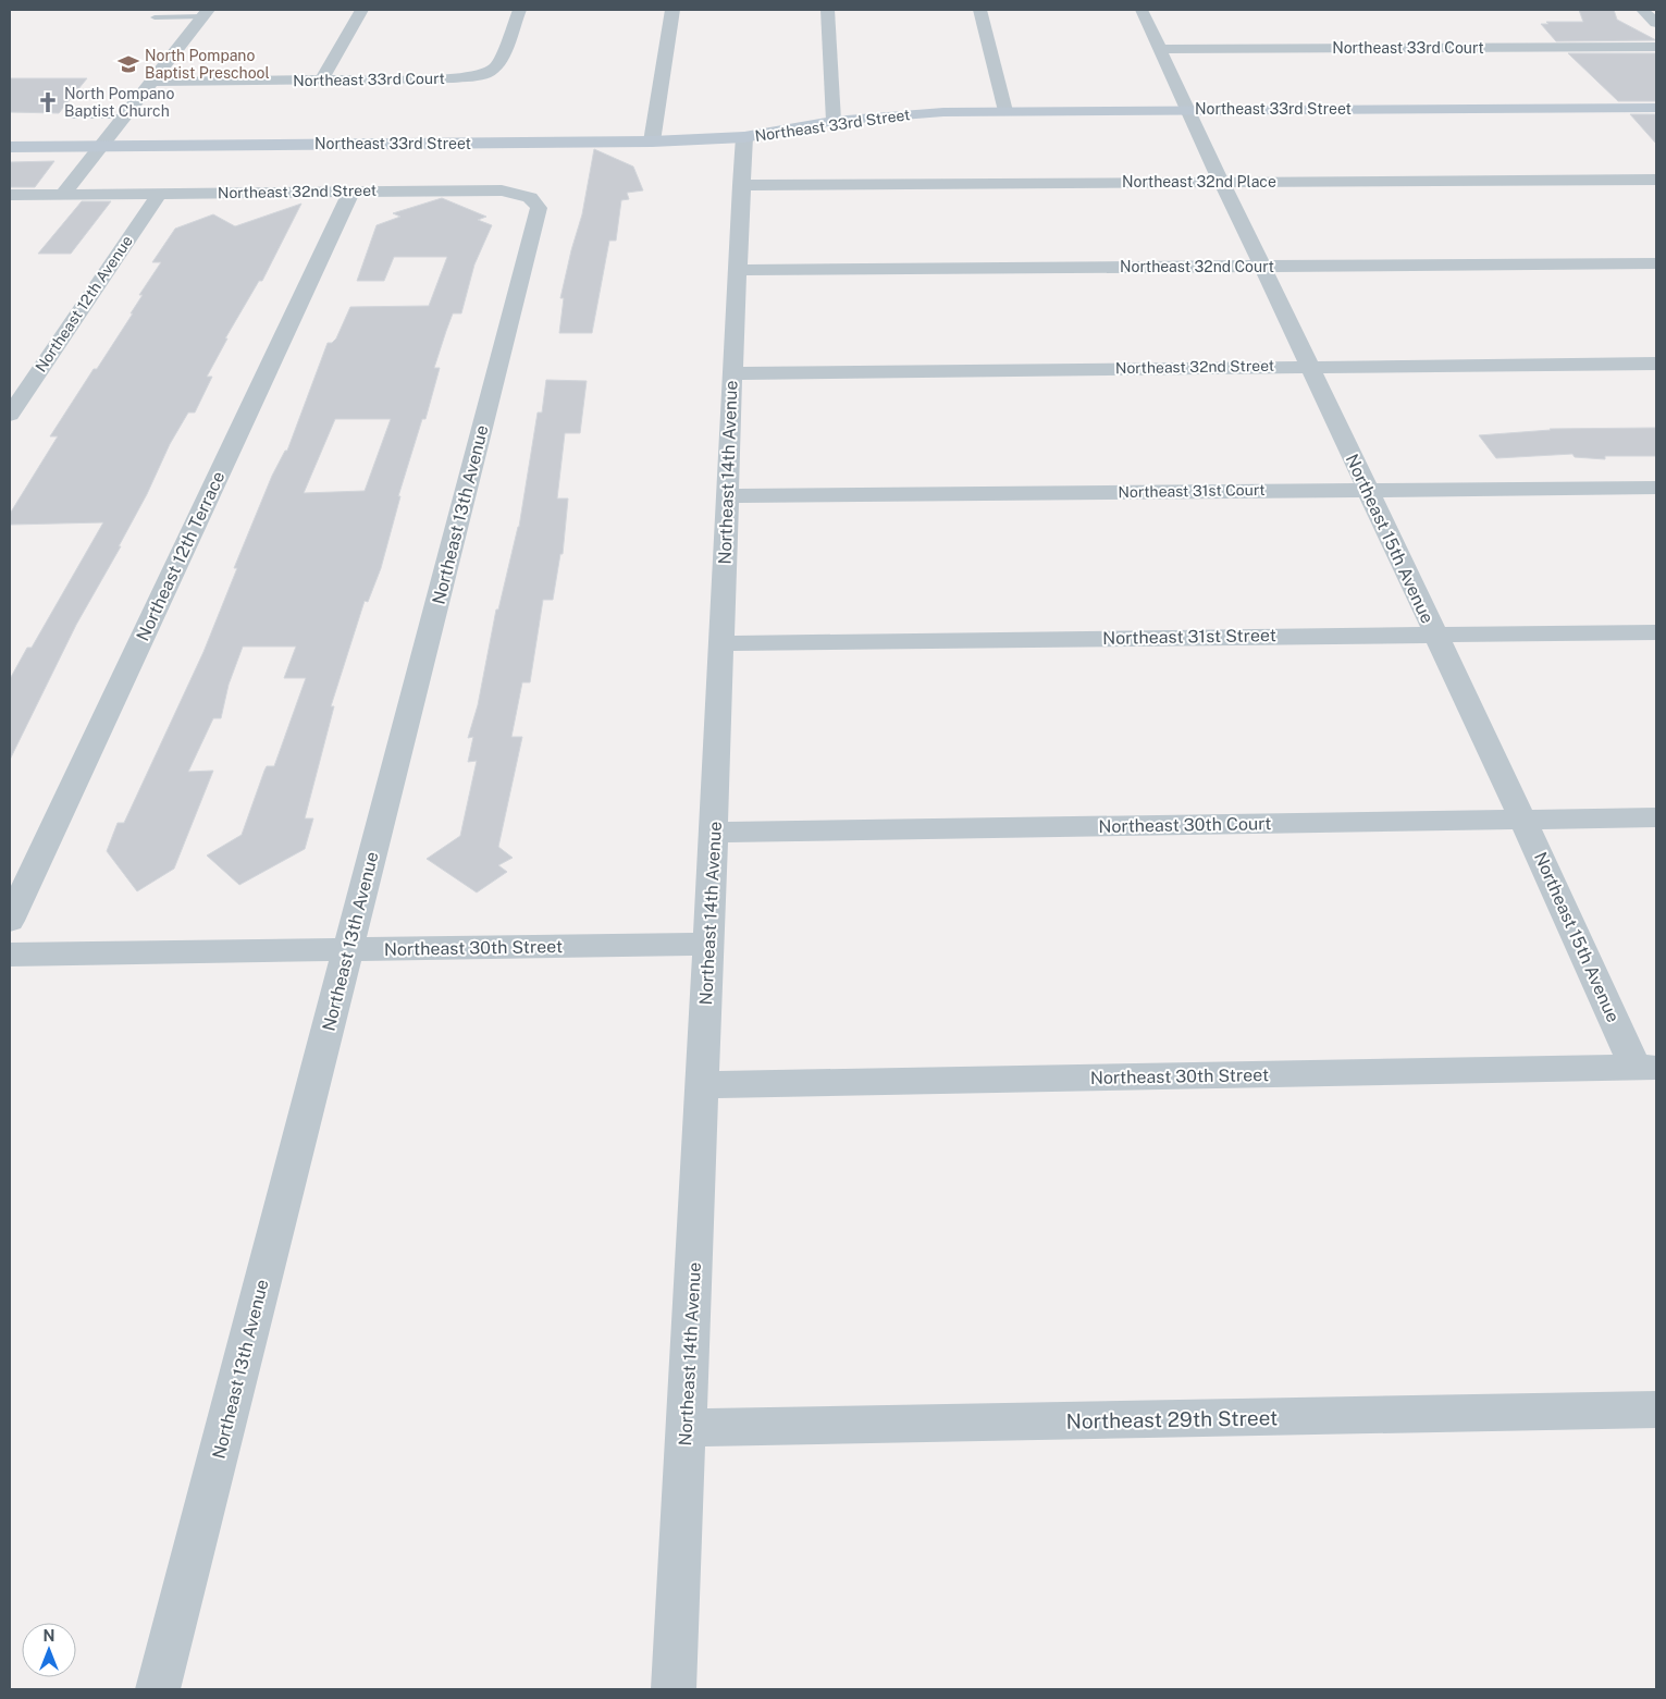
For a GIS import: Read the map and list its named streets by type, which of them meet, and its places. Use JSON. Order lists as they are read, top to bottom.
{
  "streets": {
    "street": [
      "Northeast 33rd Court",
      "Northeast 33rd Street",
      "Northeast 32nd Place",
      "Northeast 32nd Street",
      "Northeast 32nd Court",
      "Northeast 12th Avenue",
      "Northeast 14th Avenue",
      "Northeast 31st Court",
      "Northeast 13th Avenue",
      "Northeast 15th Avenue",
      "Northeast 12th Terrace",
      "Northeast 31st Street",
      "Northeast 30th Court",
      "Northeast 30th Street",
      "Northeast 29th Street"
    ]
  },
  "crossings": [
    ["Northeast 33rd Court", "Northeast 15th Avenue"],
    ["Northeast 33rd Street", "Northeast 14th Avenue"],
    ["Northeast 33rd Street", "Northeast 15th Avenue"],
    ["Northeast 32nd Place", "Northeast 14th Avenue"],
    ["Northeast 32nd Place", "Northeast 15th Avenue"],
    ["Northeast 32nd Street", "Northeast 12th Avenue"],
    ["Northeast 32nd Street", "Northeast 14th Avenue"],
    ["Northeast 32nd Street", "Northeast 13th Avenue"],
    ["Northeast 32nd Street", "Northeast 15th Avenue"],
    ["Northeast 32nd Street", "Northeast 12th Terrace"],
    ["Northeast 32nd Court", "Northeast 14th Avenue"],
    ["Northeast 32nd Court", "Northeast 15th Avenue"],
    ["Northeast 14th Avenue", "Northeast 31st Court"],
    ["Northeast 14th Avenue", "Northeast 31st Street"],
    ["Northeast 14th Avenue", "Northeast 30th Court"],
    ["Northeast 14th Avenue", "Northeast 30th Street"],
    ["Northeast 14th Avenue", "Northeast 29th Street"],
    ["Northeast 31st Court", "Northeast 15th Avenue"],
    ["Northeast 13th Avenue", "Northeast 30th Street"],
    ["Northeast 15th Avenue", "Northeast 31st Street"],
    ["Northeast 15th Avenue", "Northeast 30th Court"],
    ["Northeast 15th Avenue", "Northeast 30th Street"]
  ],
  "places": {
    "school or university": ["North Pompano Baptist Preschool"],
    "church": ["North Pompano Baptist Church"]
  },
  "north": "top"
}
